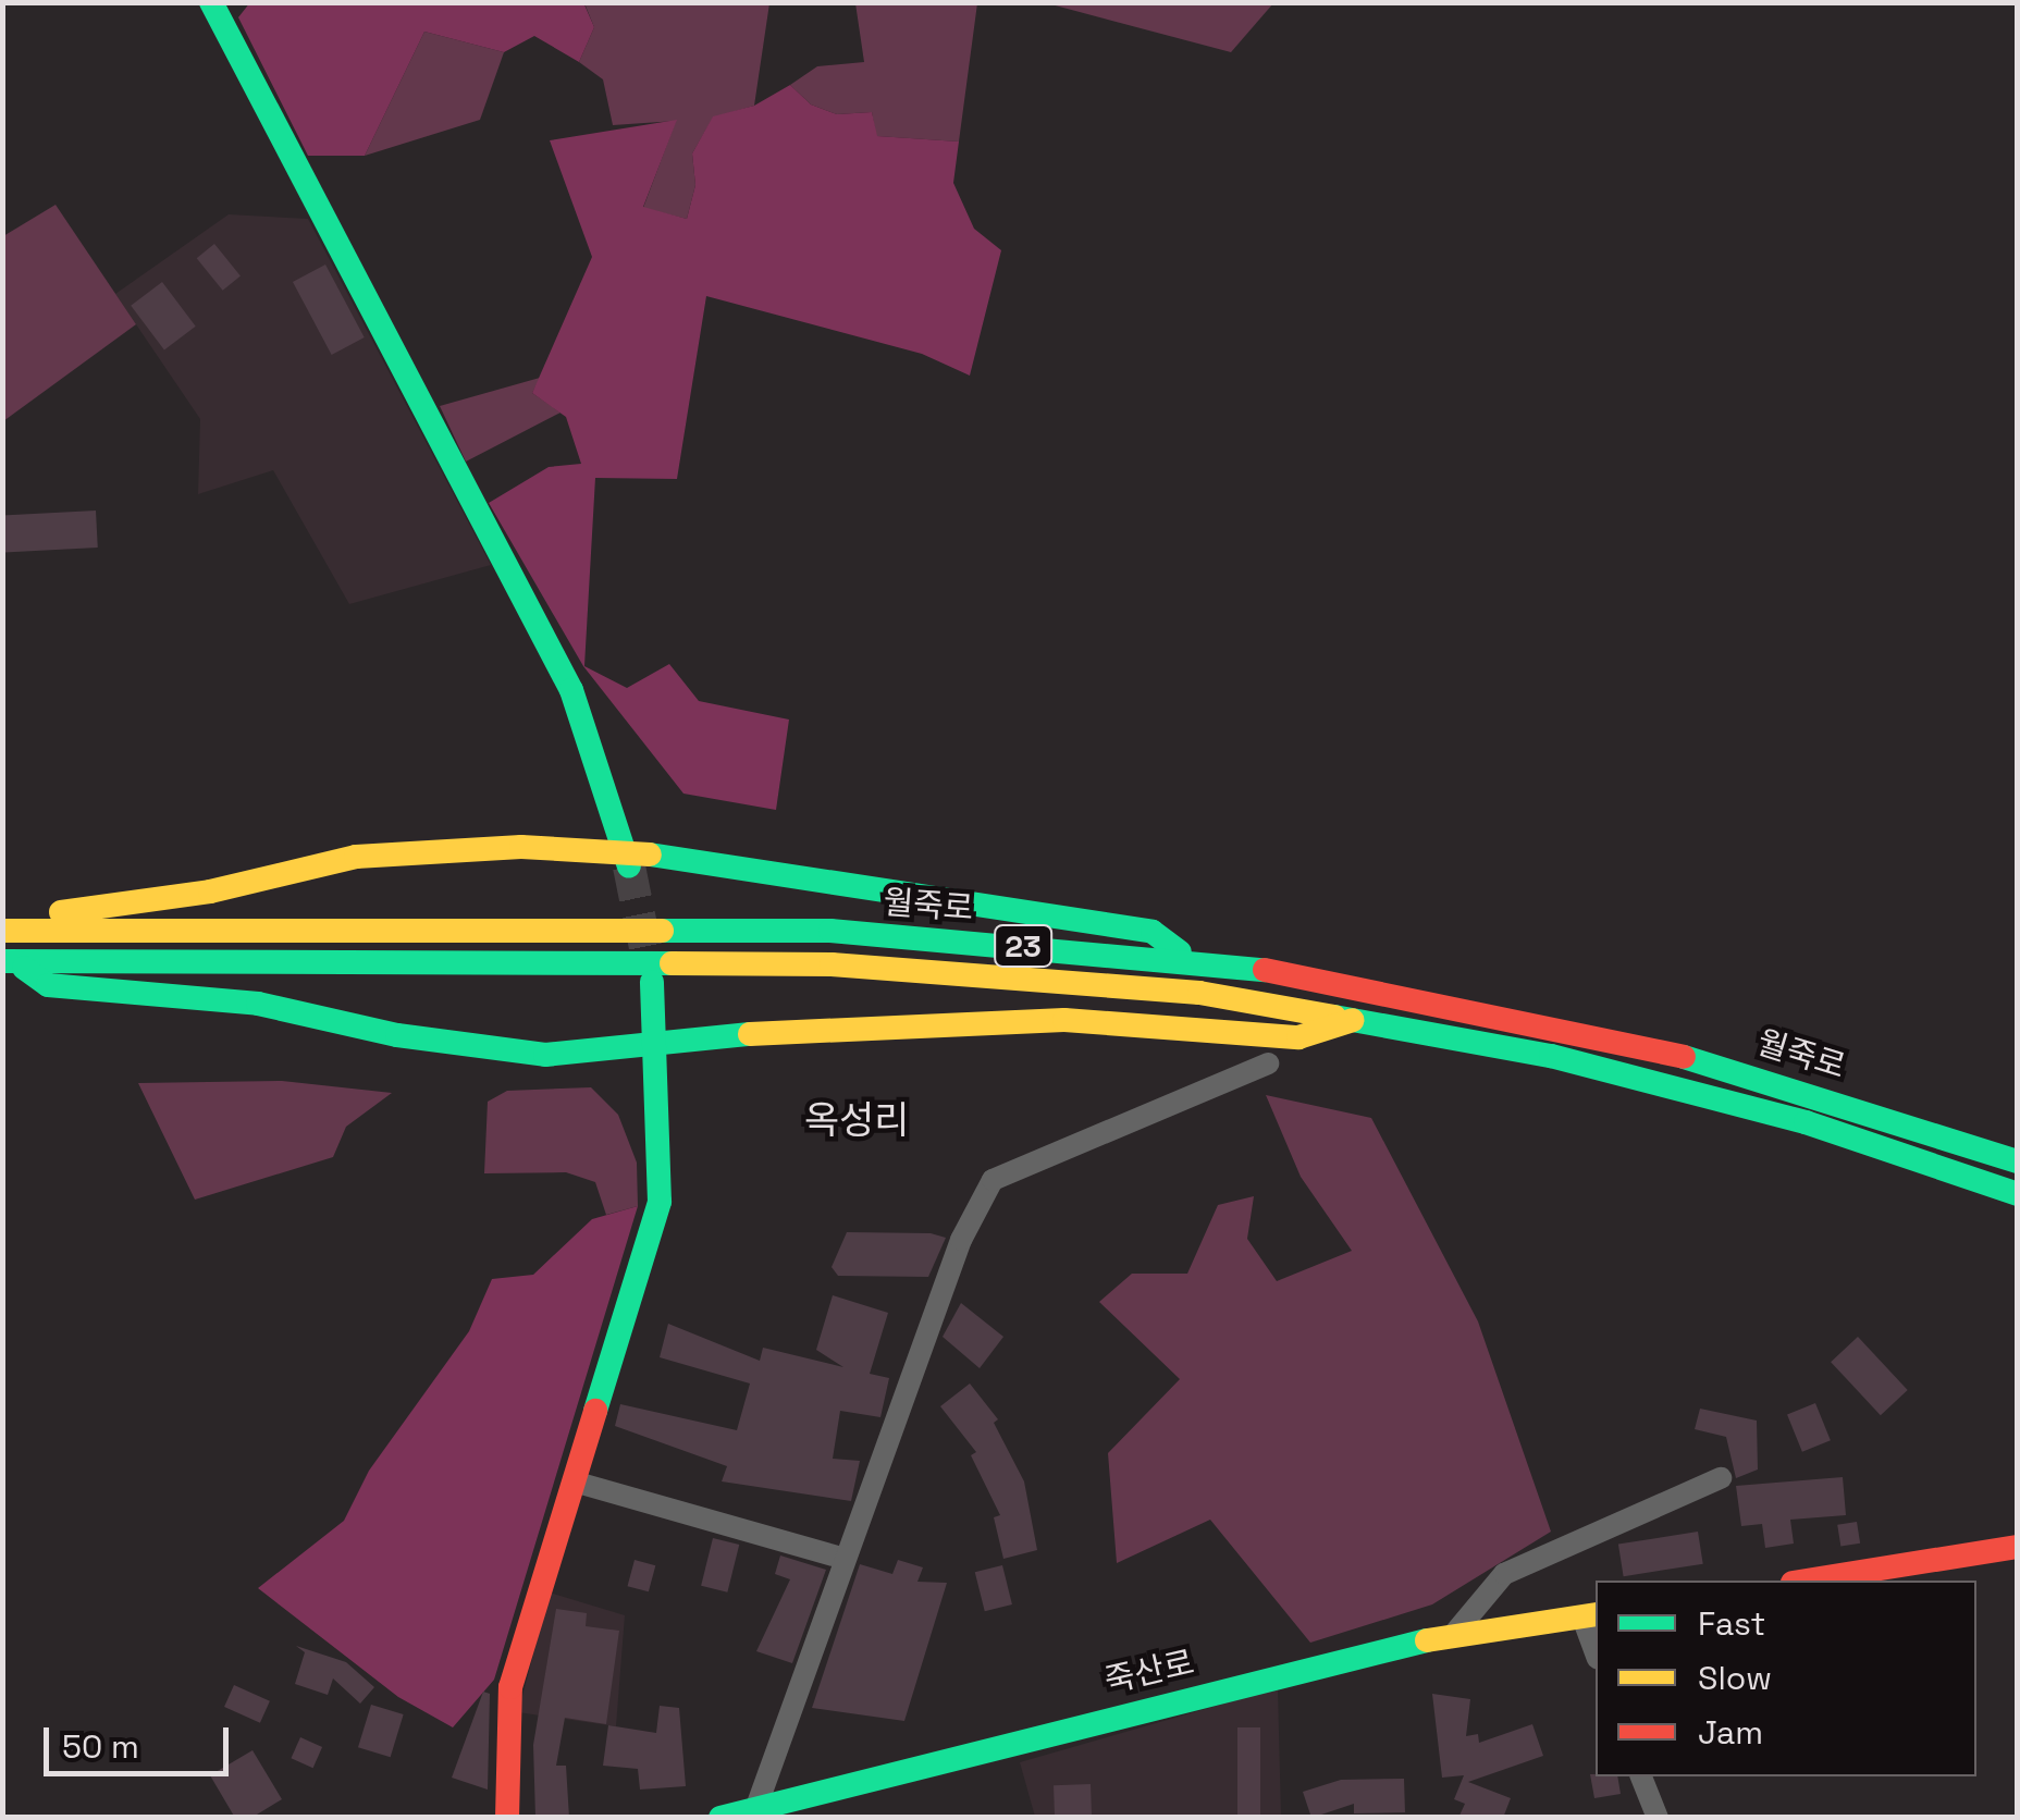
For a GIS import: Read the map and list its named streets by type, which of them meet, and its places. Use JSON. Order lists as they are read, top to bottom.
{
  "streets": {
    "main road": ["월죽로", "23", "죽산로"]
  },
  "districts": ["옥성리"],
  "legend": ["Fast", "Slow", "Jam"],
  "scale_bar": "50 m"
}
